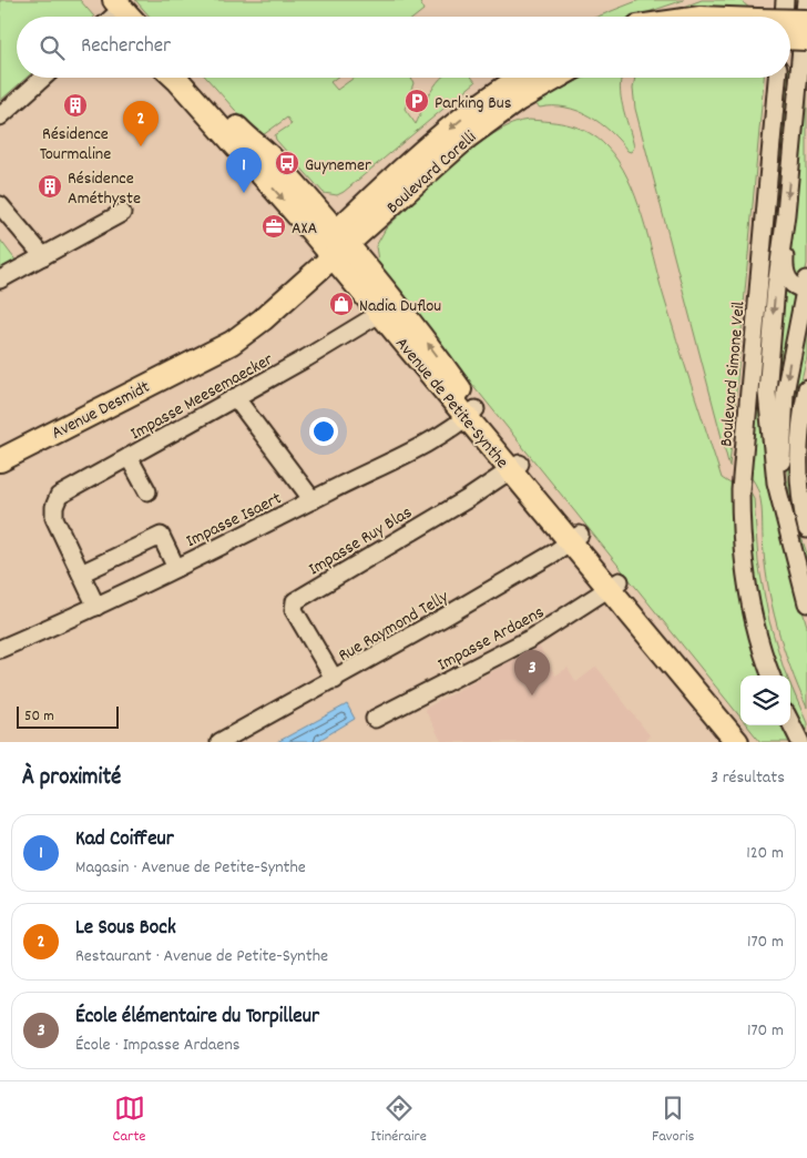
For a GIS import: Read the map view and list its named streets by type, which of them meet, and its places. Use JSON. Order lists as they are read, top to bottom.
{
  "streets": {
    "main road": ["Boulevard Corelli", "Avenue de Petite-Synthe", "Avenue Desmidt"],
    "street": [
      "Boulevard Simone Veil",
      "Impasse Meesemaecker",
      "Impasse Isaert",
      "Impasse Ruy Blas",
      "Rue Raymond Telly",
      "Impasse Ardaens"
    ]
  },
  "crossings": [
    ["Boulevard Corelli", "Avenue de Petite-Synthe"],
    ["Boulevard Corelli", "Avenue Desmidt"],
    ["Impasse Meesemaecker", "Avenue de Petite-Synthe"],
    ["Avenue de Petite-Synthe", "Avenue Desmidt"],
    ["Avenue de Petite-Synthe", "Impasse Isaert"],
    ["Avenue de Petite-Synthe", "Impasse Ruy Blas"],
    ["Avenue de Petite-Synthe", "Rue Raymond Telly"],
    ["Avenue de Petite-Synthe", "Impasse Ardaens"],
    ["Impasse Ruy Blas", "Rue Raymond Telly"]
  ],
  "places": {
    "parking": ["Parking Bus"],
    "building": ["Résidence Tourmaline", "Résidence Améthyste"],
    "bus stop": ["Guynemer"],
    "office": ["AXA"],
    "shop": ["Nadia Duflou"]
  },
  "scale_bar": "50 m",
  "page": {
    "search": "Rechercher",
    "pins": ["2", "1", "3"],
    "scale": "50 m",
    "heading": ["À proximité", "3 résultats"],
    "list": [
      {
        "mark": "1",
        "name": "Kad Coiffeur",
        "note": "Magasin · Avenue de Petite-Synthe",
        "value": "120 m"
      },
      {
        "mark": "2",
        "name": "Le Sous Bock",
        "note": "Restaurant · Avenue de Petite-Synthe",
        "value": "170 m"
      },
      {
        "mark": "3",
        "name": "École élémentaire du Torpilleur",
        "note": "École · Impasse Ardaens",
        "value": "170 m"
      }
    ],
    "nav": ["Carte", "Itinéraire", "Favoris"]
  }
}
